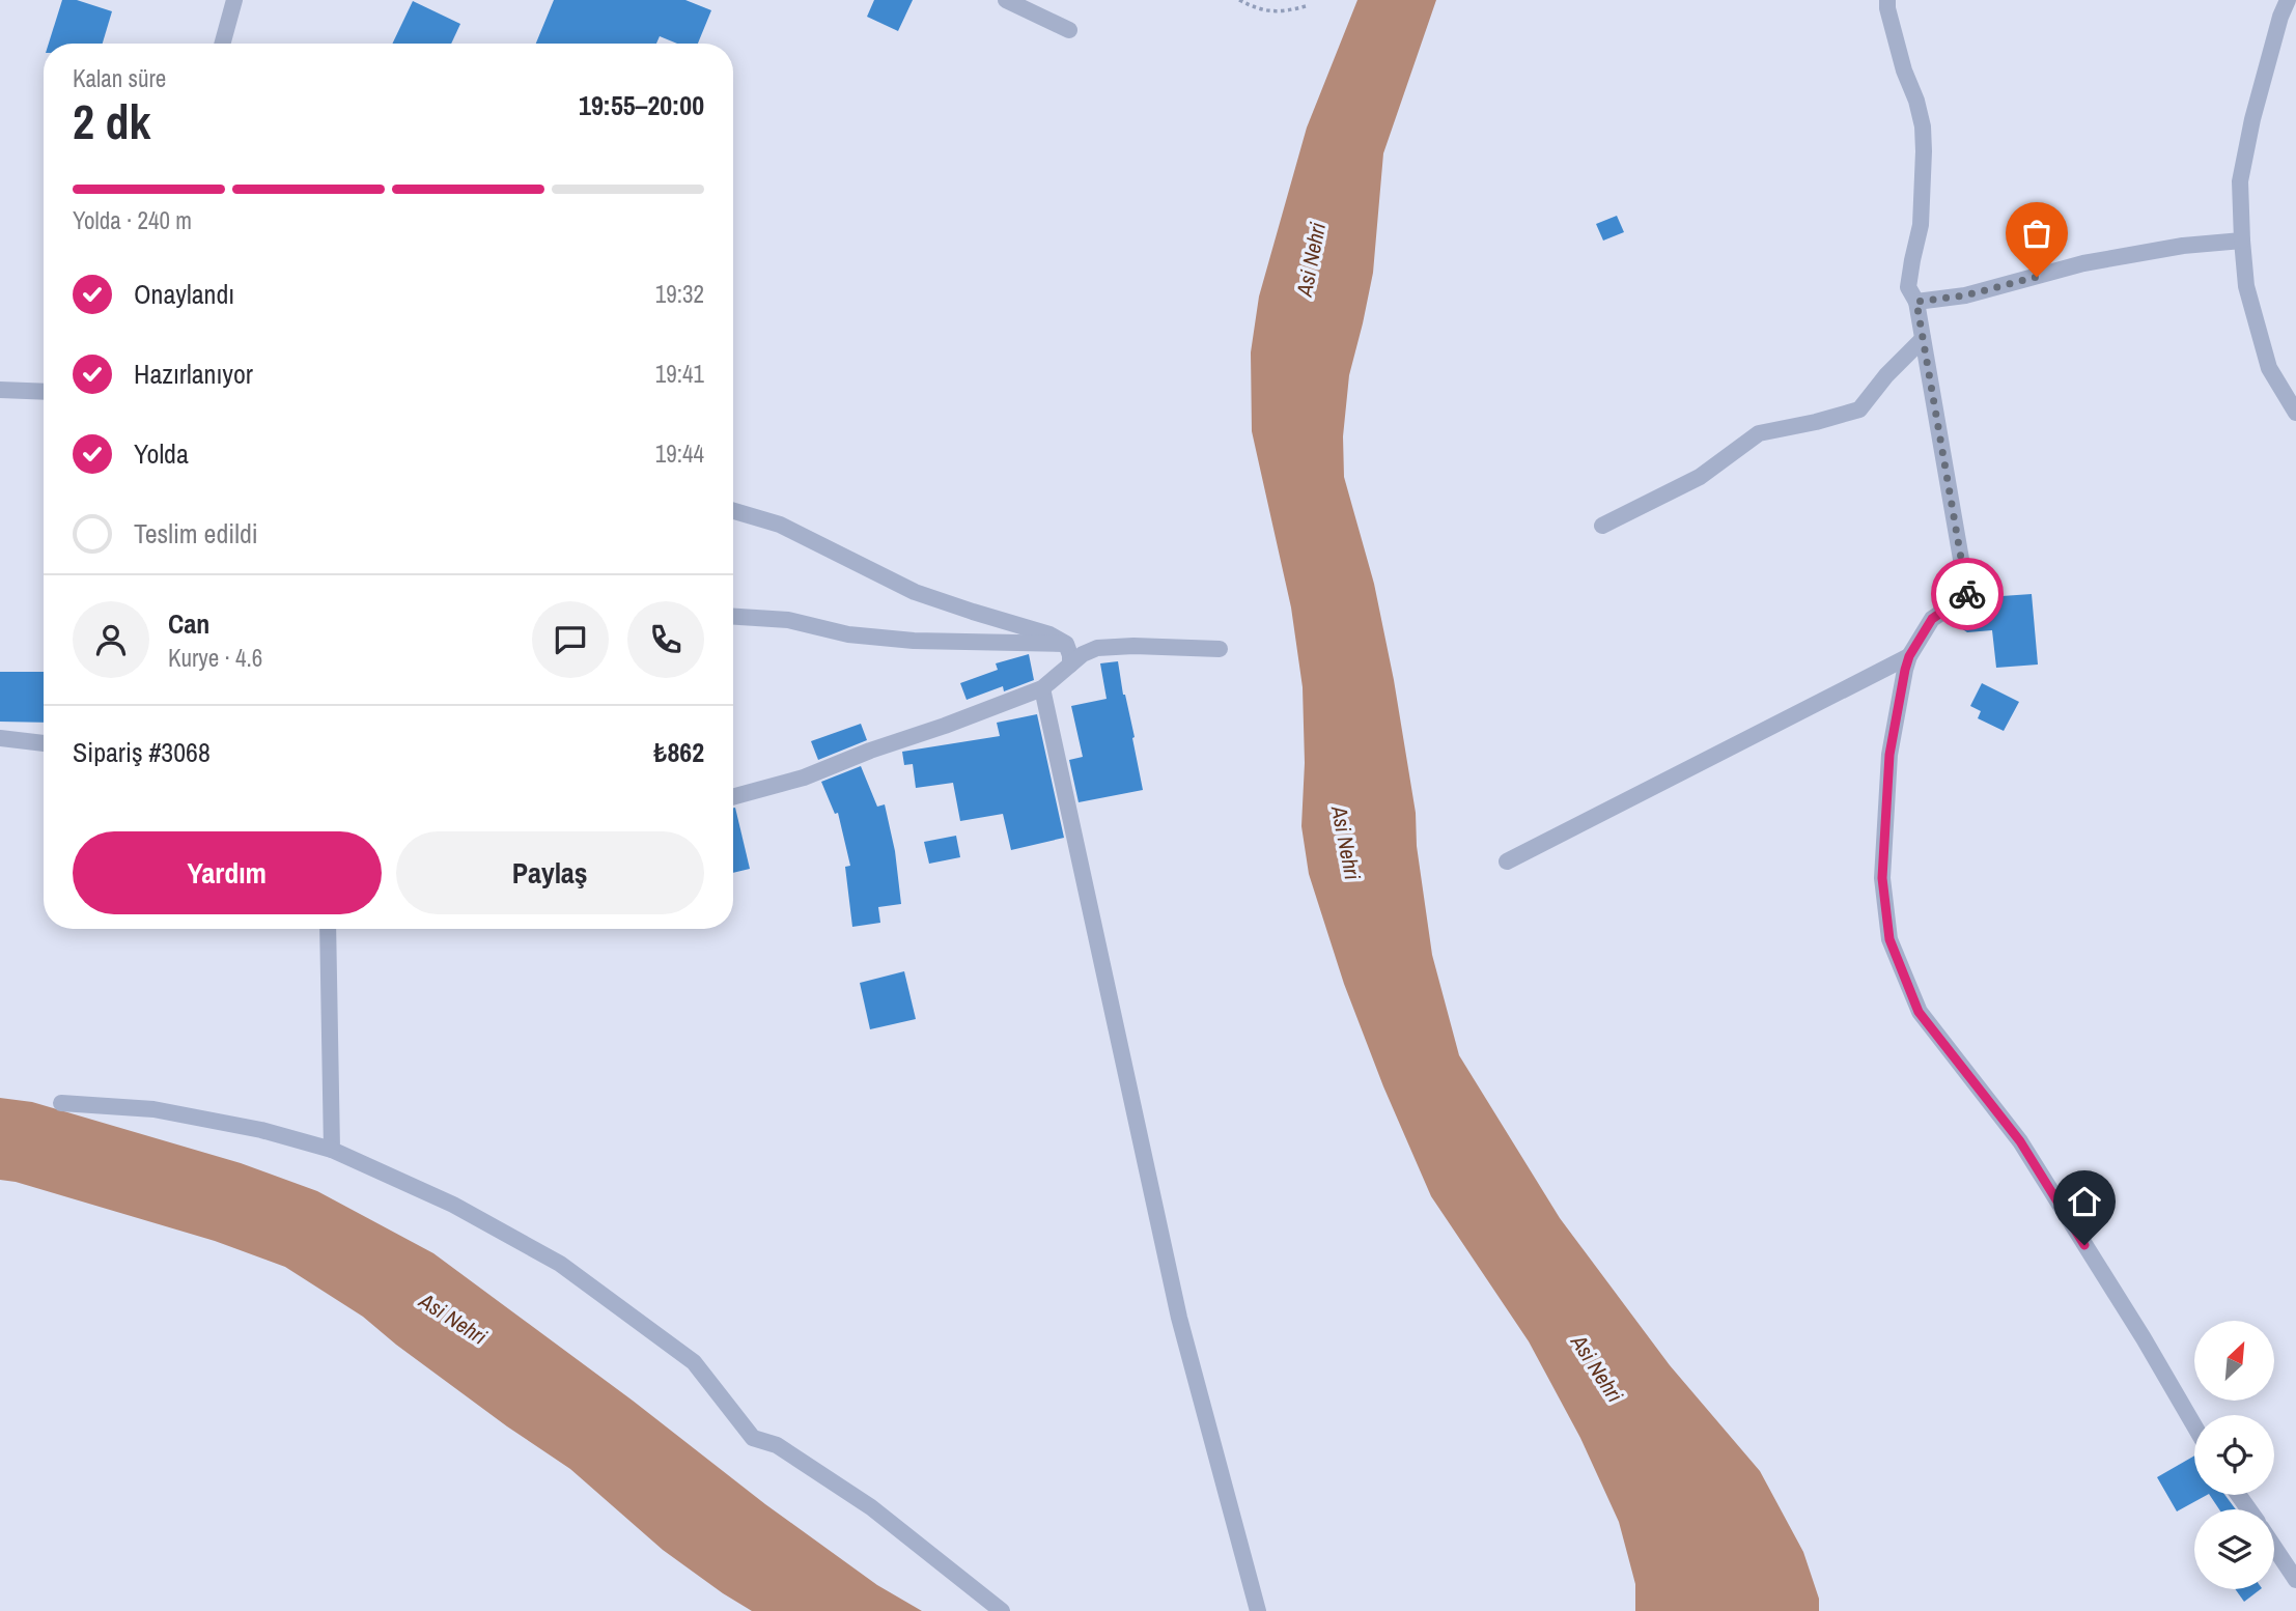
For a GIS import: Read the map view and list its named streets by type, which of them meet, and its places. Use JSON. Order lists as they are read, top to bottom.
{
  "water": ["Asi Nehri"],
  "north": "top right",
  "page": {
    "heading": ["2 dk", "Kalan süre", "19:55–20:00"],
    "panel": [
      "Can",
      "Kurye · 4.6",
      "Sipariş #3068",
      "₺862"
    ],
    "bar": "Yolda · 240 m",
    "list": [
      ["Onaylandı", "19:32"],
      ["Hazırlanıyor", "19:41"],
      ["Yolda", "19:44"],
      "Teslim edildi"
    ],
    "buttons": ["Yardım", "Paylaş"]
  }
}
